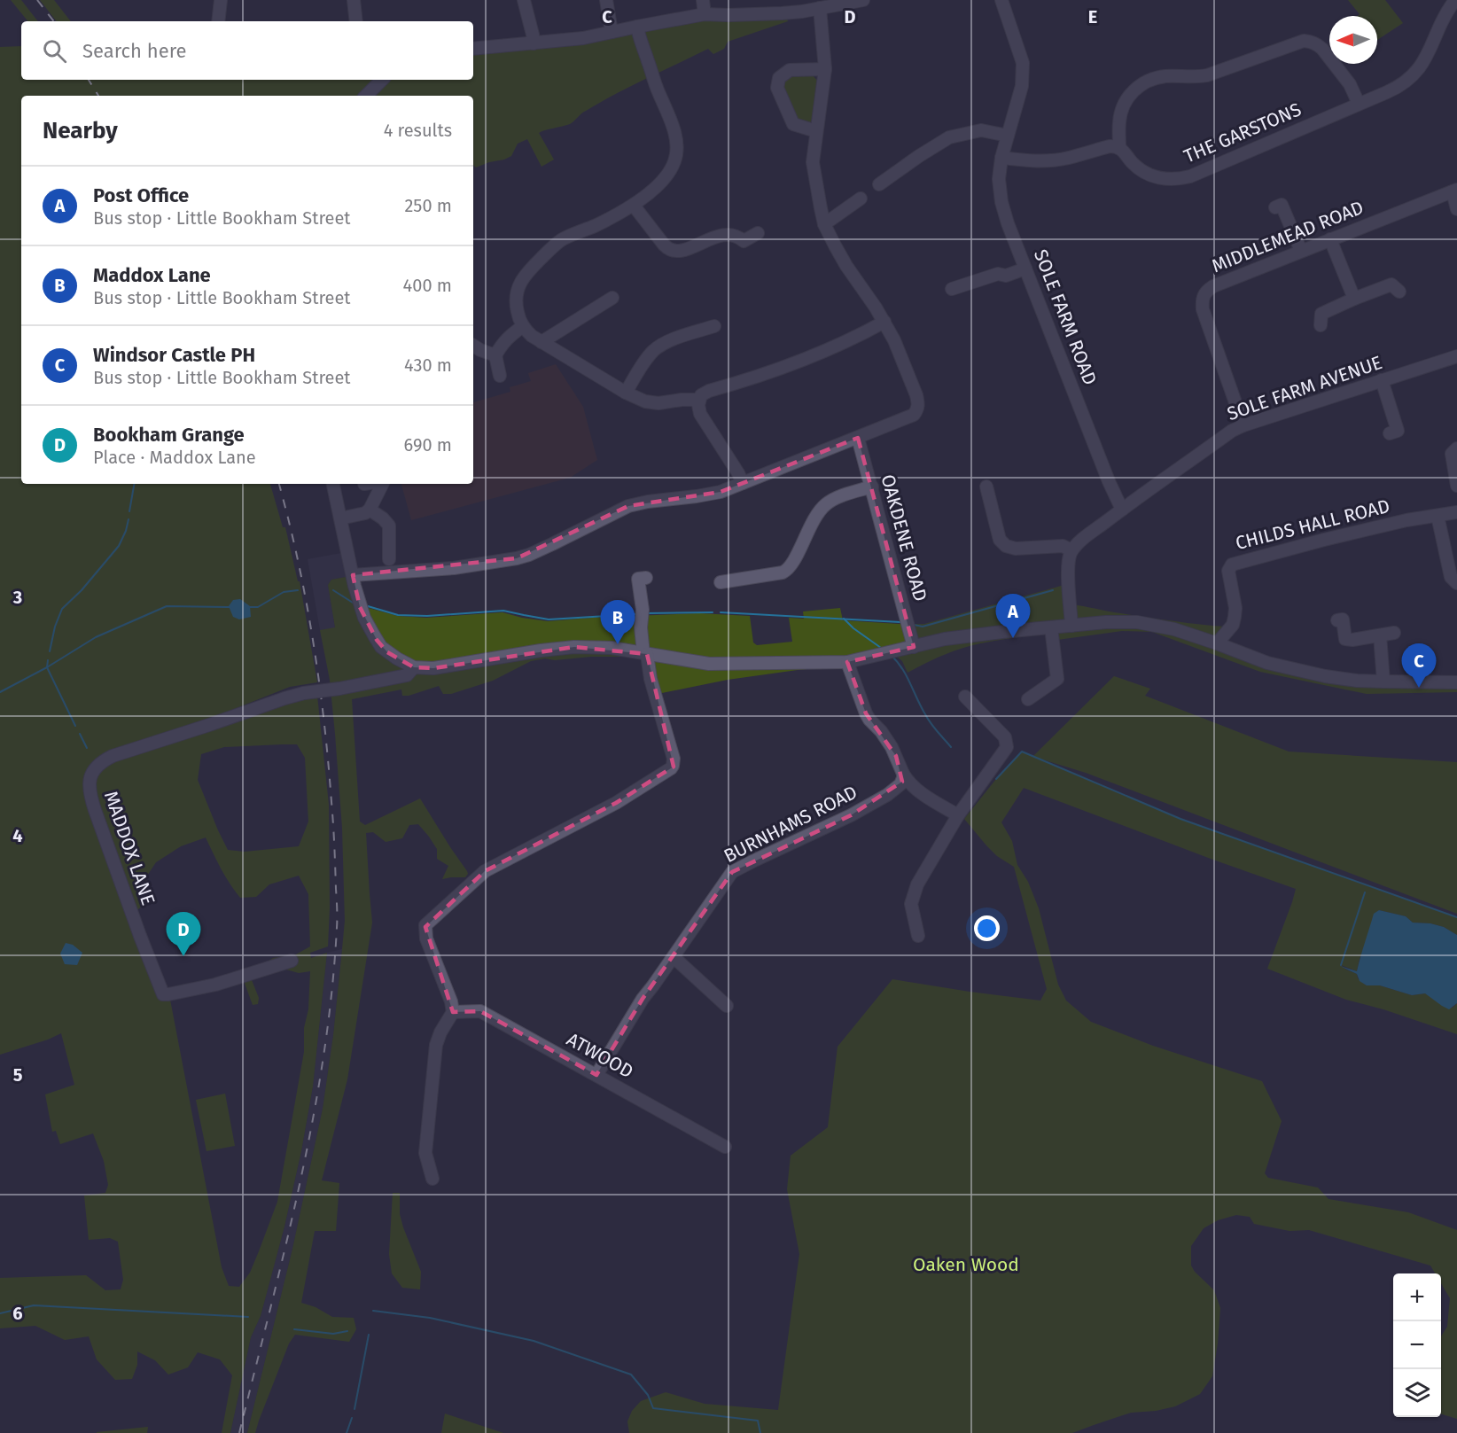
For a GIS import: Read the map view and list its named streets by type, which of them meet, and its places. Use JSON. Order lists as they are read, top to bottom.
{
  "streets": {
    "street": [
      "THE GARSTONS",
      "MIDDLEMEAD ROAD",
      "SOLE FARM ROAD",
      "SOLE FARM AVENUE",
      "CHILDS HALL ROAD",
      "OAKDENE ROAD",
      "BURNHAMS ROAD",
      "MADDOX LANE",
      "ATWOOD"
    ]
  },
  "crossings": [
    ["MIDDLEMEAD ROAD", "SOLE FARM AVENUE"],
    ["SOLE FARM ROAD", "SOLE FARM AVENUE"],
    ["BURNHAMS ROAD", "ATWOOD"]
  ],
  "parks": ["Oaken Wood"],
  "north": "left",
  "page": {
    "search": "Search here",
    "heading": ["Nearby", "4 results"],
    "list": [
      {
        "mark": "A",
        "name": "Post Office",
        "note": "Bus stop · Little Bookham Street",
        "value": "250 m"
      },
      {
        "mark": "B",
        "name": "Maddox Lane",
        "note": "Bus stop · Little Bookham Street",
        "value": "400 m"
      },
      {
        "mark": "C",
        "name": "Windsor Castle PH",
        "note": "Bus stop · Little Bookham Street",
        "value": "430 m"
      },
      {
        "mark": "D",
        "name": "Bookham Grange",
        "note": "Place · Maddox Lane",
        "value": "690 m"
      }
    ],
    "pins": [
      "A",
      "B",
      "C",
      "D"
    ],
    "map_buttons": ["+", "−"]
  },
  "grid": {
    "columns": ["C", "D", "E"],
    "rows": [
      "3",
      "4",
      "5",
      "6"
    ]
  }
}
